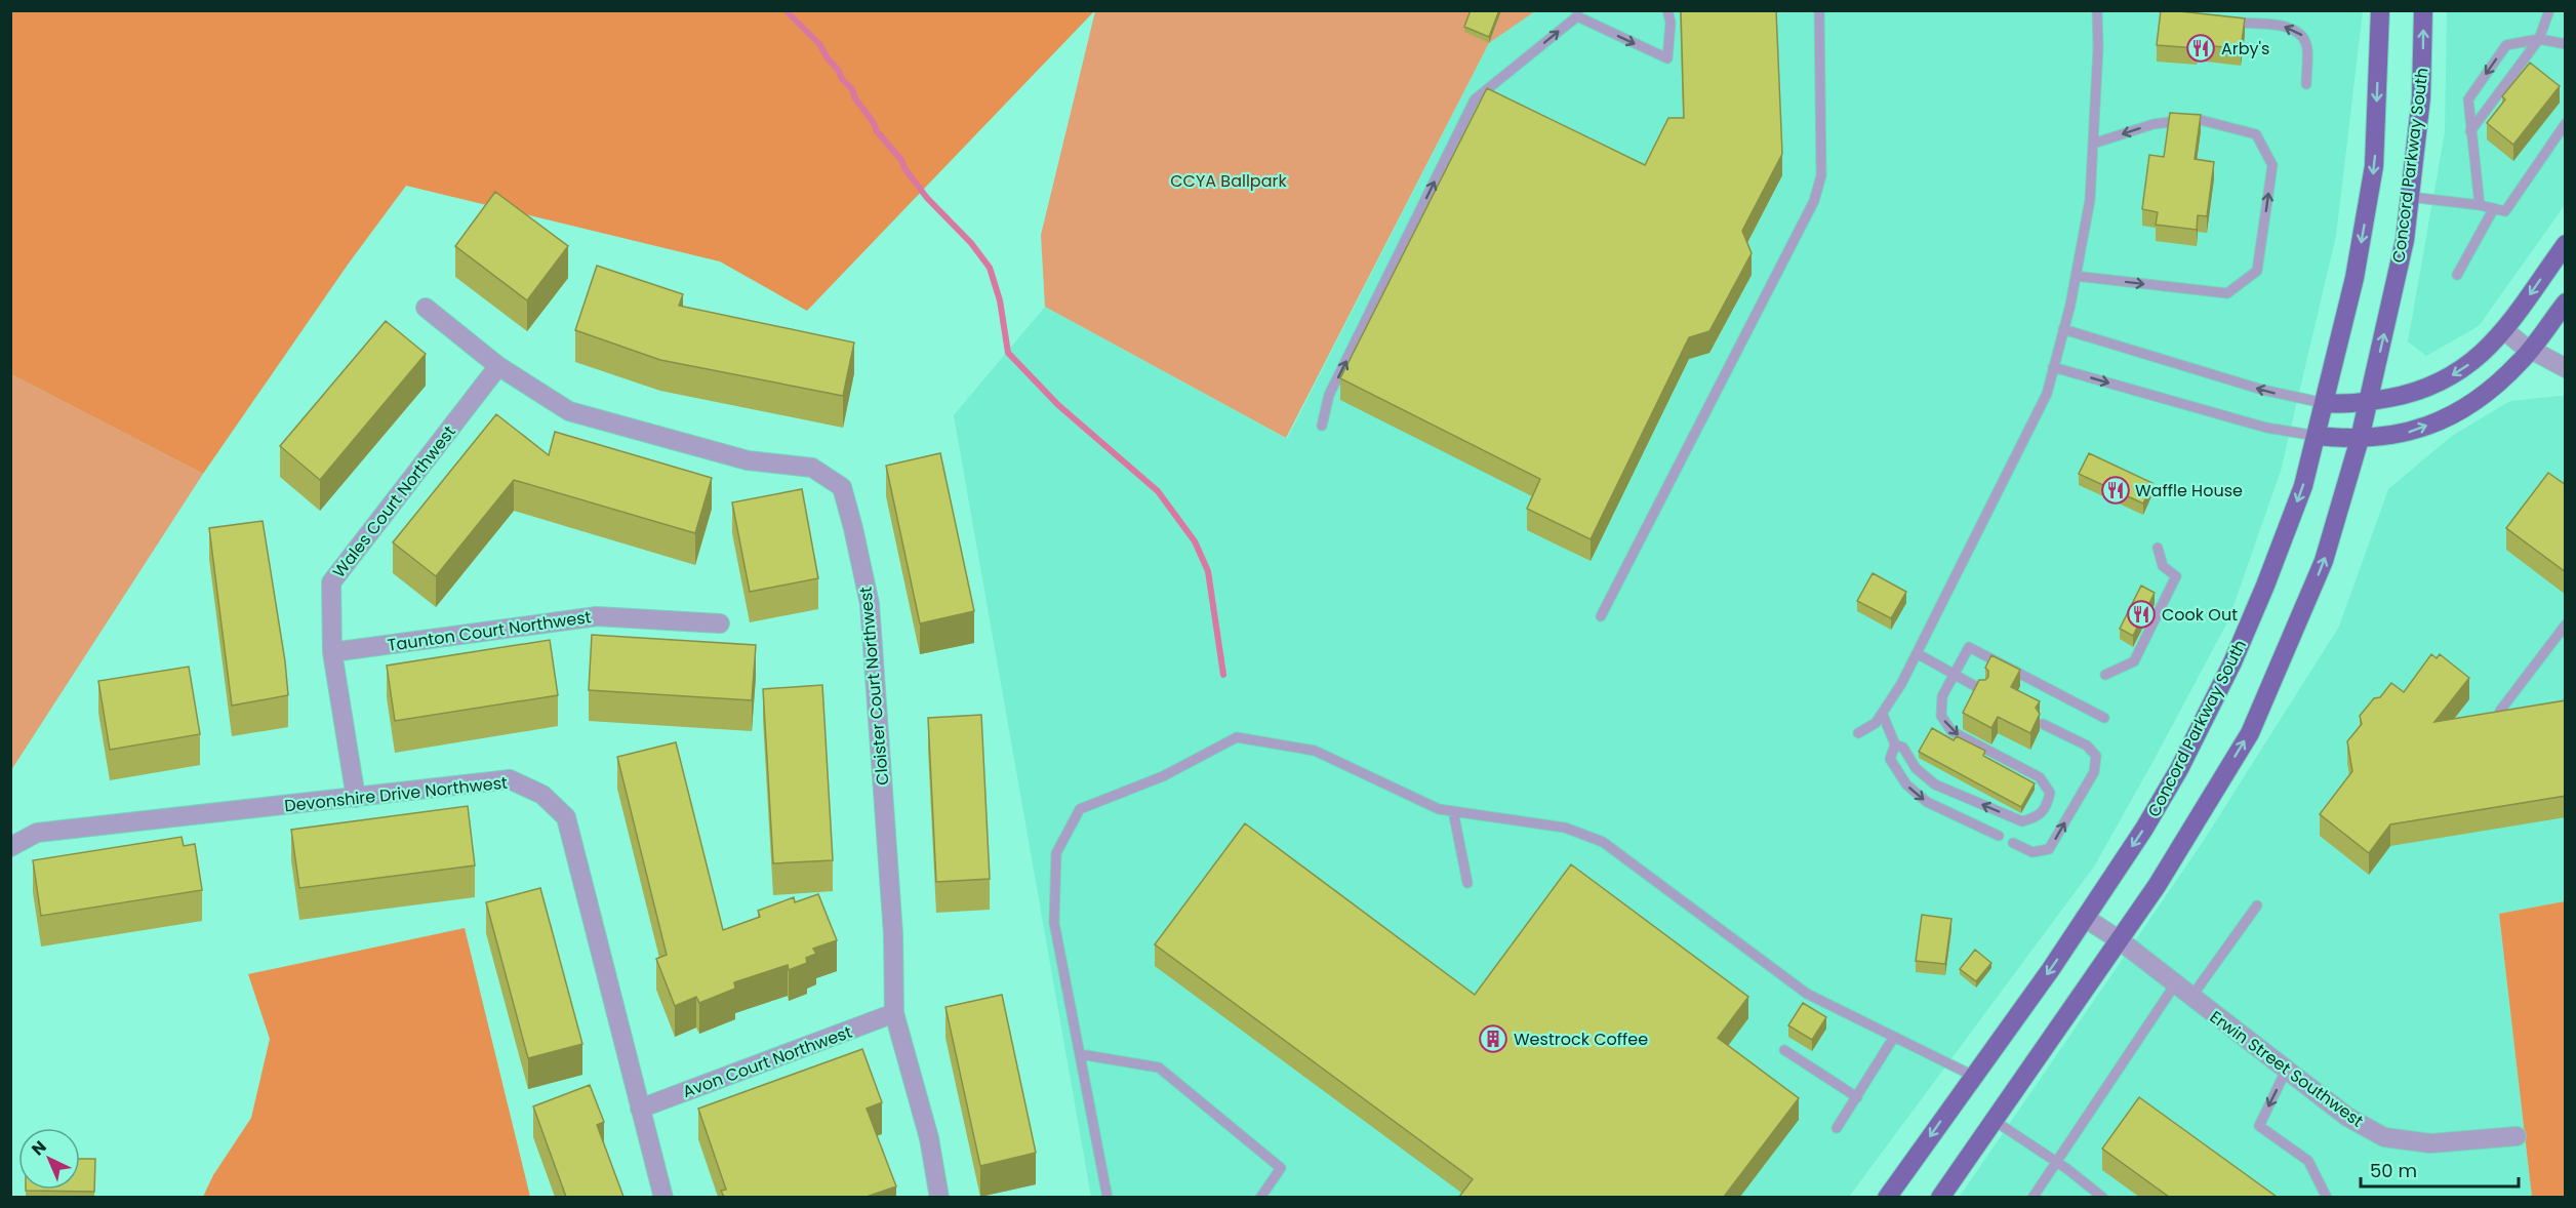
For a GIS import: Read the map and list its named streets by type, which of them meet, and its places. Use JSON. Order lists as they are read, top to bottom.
{
  "streets": {
    "main road": ["Concord Parkway South"],
    "street": [
      "Wales Court Northwest",
      "Taunton Court Northwest",
      "Cloister Court Northwest",
      "Devonshire Drive Northwest",
      "Avon Court Northwest",
      "Erwin Street Southwest"
    ]
  },
  "crossings": [
    ["Concord Parkway South", "Erwin Street Southwest"],
    ["Wales Court Northwest", "Taunton Court Northwest"],
    ["Wales Court Northwest", "Cloister Court Northwest"],
    ["Wales Court Northwest", "Devonshire Drive Northwest"],
    ["Cloister Court Northwest", "Avon Court Northwest"],
    ["Devonshire Drive Northwest", "Avon Court Northwest"]
  ],
  "parks": ["CCYA Ballpark"],
  "places": {
    "restaurant": ["Arby's", "Waffle House", "Cook Out"],
    "building": ["Westrock Coffee"]
  },
  "scale_bar": "50 m",
  "north": "top left"
}
